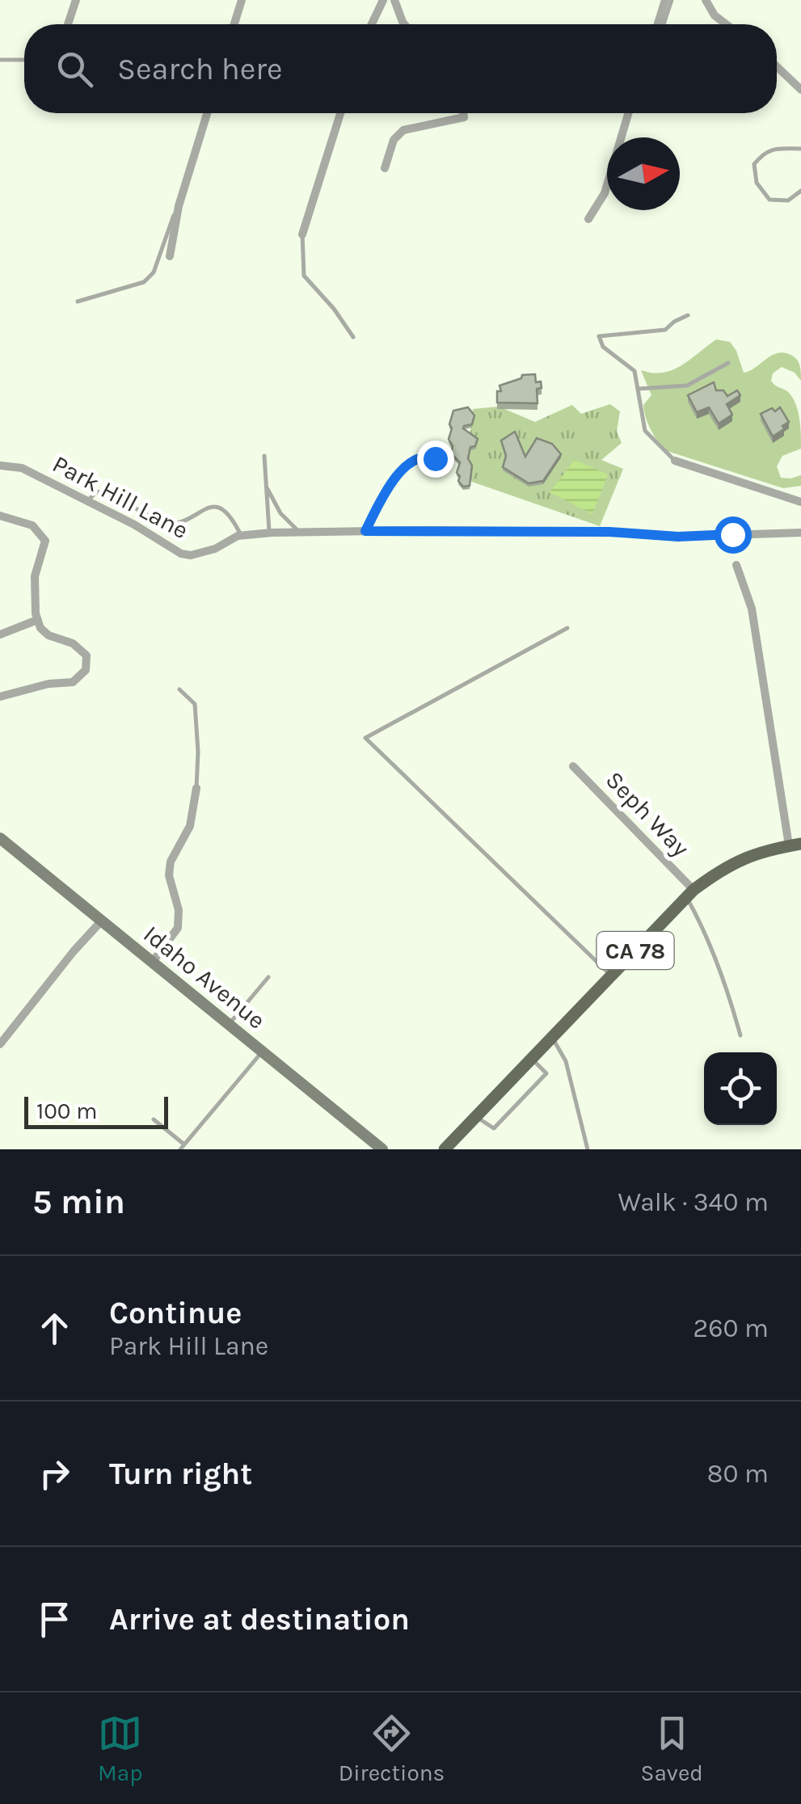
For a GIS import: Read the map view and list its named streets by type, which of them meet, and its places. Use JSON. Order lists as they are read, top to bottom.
{
  "streets": {
    "main road": ["CA 78"],
    "street": ["Park Hill Lane", "Seph Way", "Idaho Avenue"]
  },
  "crossings": [
    ["Seph Way", "CA 78"]
  ],
  "scale_bar": "100 m",
  "north": "right",
  "page": {
    "search": "Search here",
    "scale": "100 m",
    "heading": ["5 min", "Walk · 340 m"],
    "list": [
      ["Continue", "Park Hill Lane", "260 m"],
      ["Turn right", "80 m"],
      "Arrive at destination"
    ],
    "nav": ["Map", "Directions", "Saved"]
  }
}
